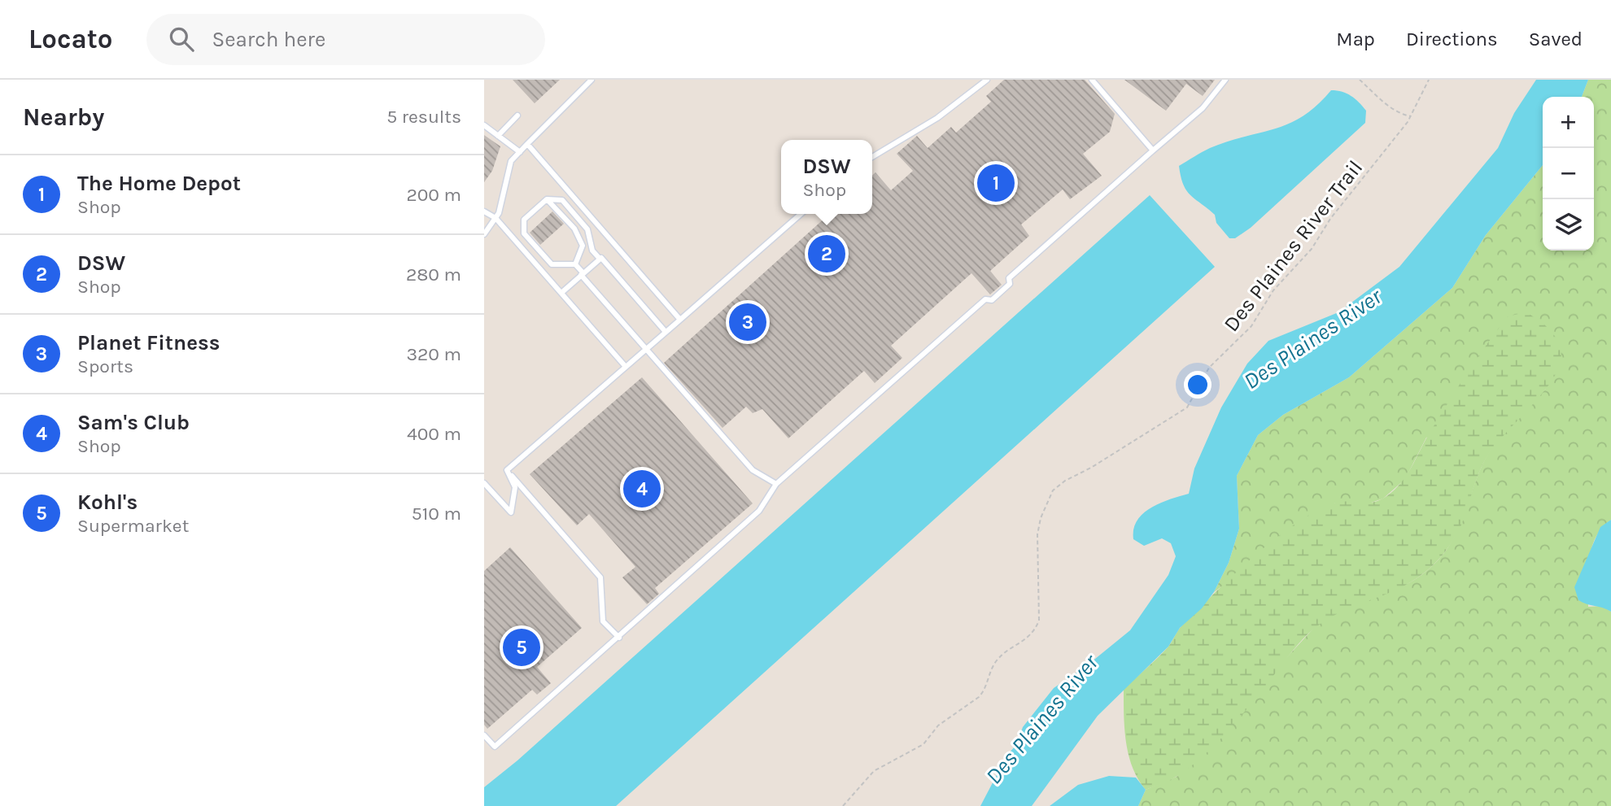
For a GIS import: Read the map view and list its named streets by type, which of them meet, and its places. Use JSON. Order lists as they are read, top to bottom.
{
  "streets": {
    "path": ["Des Plaines River Trail"]
  },
  "water": ["Des Plaines River"],
  "page": {
    "header": "Locato",
    "search": "Search here",
    "nav": ["Map", "Directions", "Saved"],
    "heading": ["Nearby", "5 results"],
    "map_buttons": ["+", "−"],
    "popup": ["DSW", "Shop"],
    "list": [
      {
        "mark": "1",
        "name": "The Home Depot",
        "note": "Shop",
        "value": "200 m"
      },
      {
        "mark": "2",
        "name": "DSW",
        "note": "Shop",
        "value": "280 m"
      },
      {
        "mark": "3",
        "name": "Planet Fitness",
        "note": "Sports",
        "value": "320 m"
      },
      {
        "mark": "4",
        "name": "Sam's Club",
        "note": "Shop",
        "value": "400 m"
      },
      {
        "mark": "5",
        "name": "Kohl's",
        "note": "Supermarket",
        "value": "510 m"
      }
    ],
    "pins": [
      "1",
      "2",
      "3",
      "4",
      "5"
    ]
  }
}
